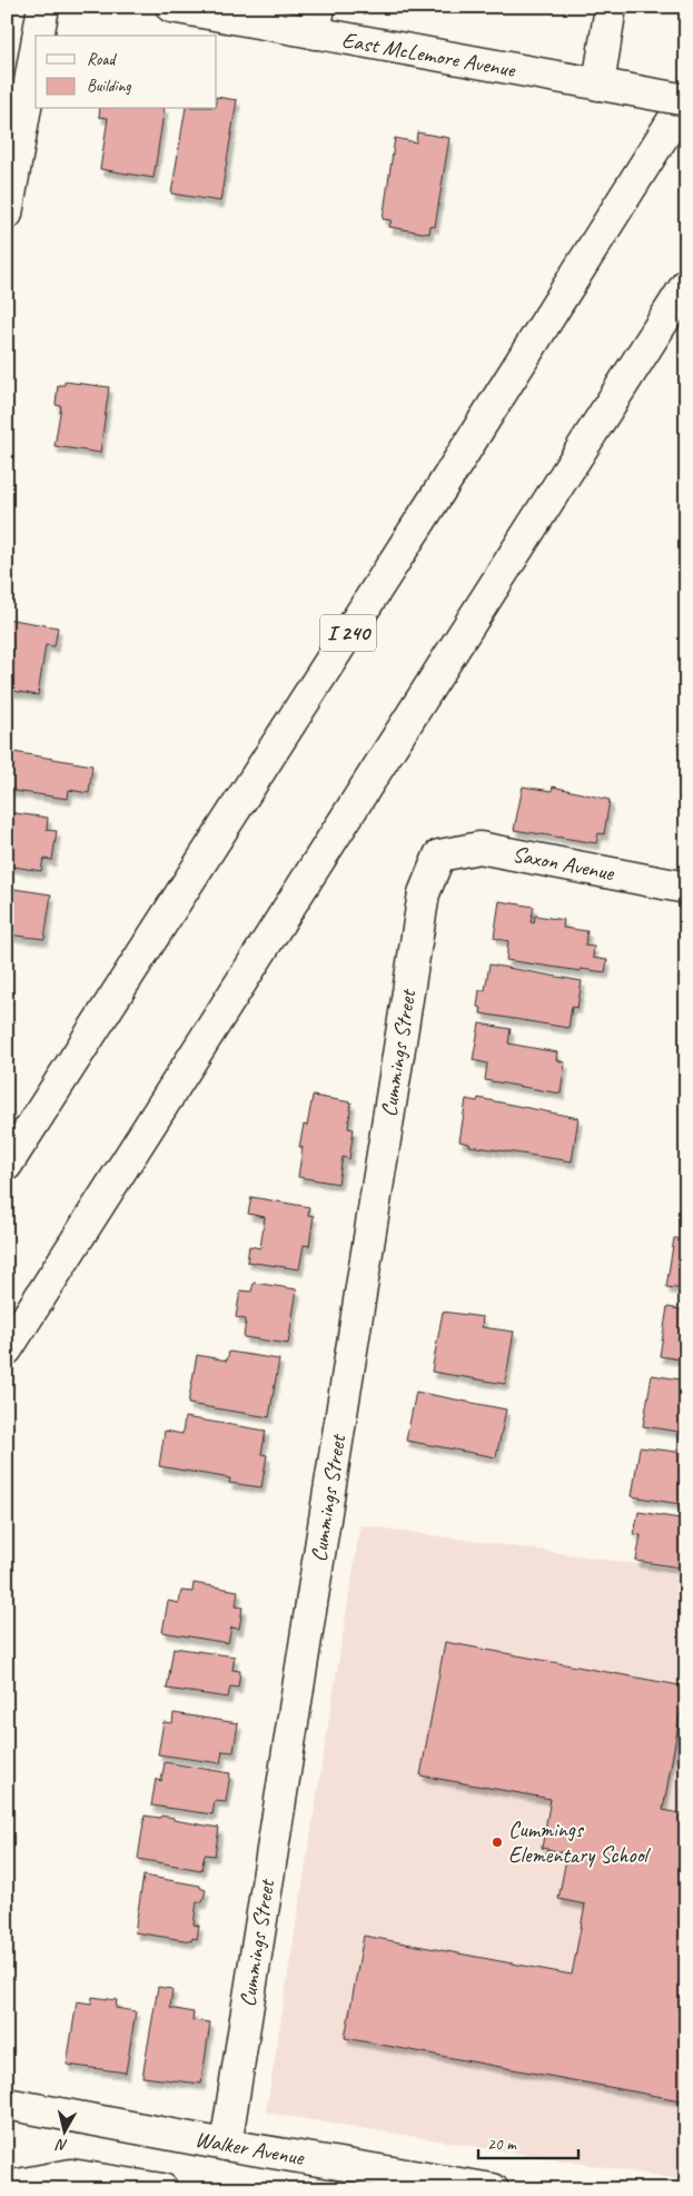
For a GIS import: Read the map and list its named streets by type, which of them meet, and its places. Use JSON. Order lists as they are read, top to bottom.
{
  "streets": {
    "main road": [
      "East McLemore Avenue",
      "I 240",
      "Saxon Avenue",
      "Cummings Street",
      "Walker Avenue"
    ]
  },
  "crossings": [
    ["East McLemore Avenue", "I 240"],
    ["Saxon Avenue", "Cummings Street"],
    ["Cummings Street", "Walker Avenue"]
  ],
  "places": ["Cummings Elementary School"],
  "legend": ["Road", "Building"],
  "scale_bar": "20 m",
  "north": "bottom"
}
